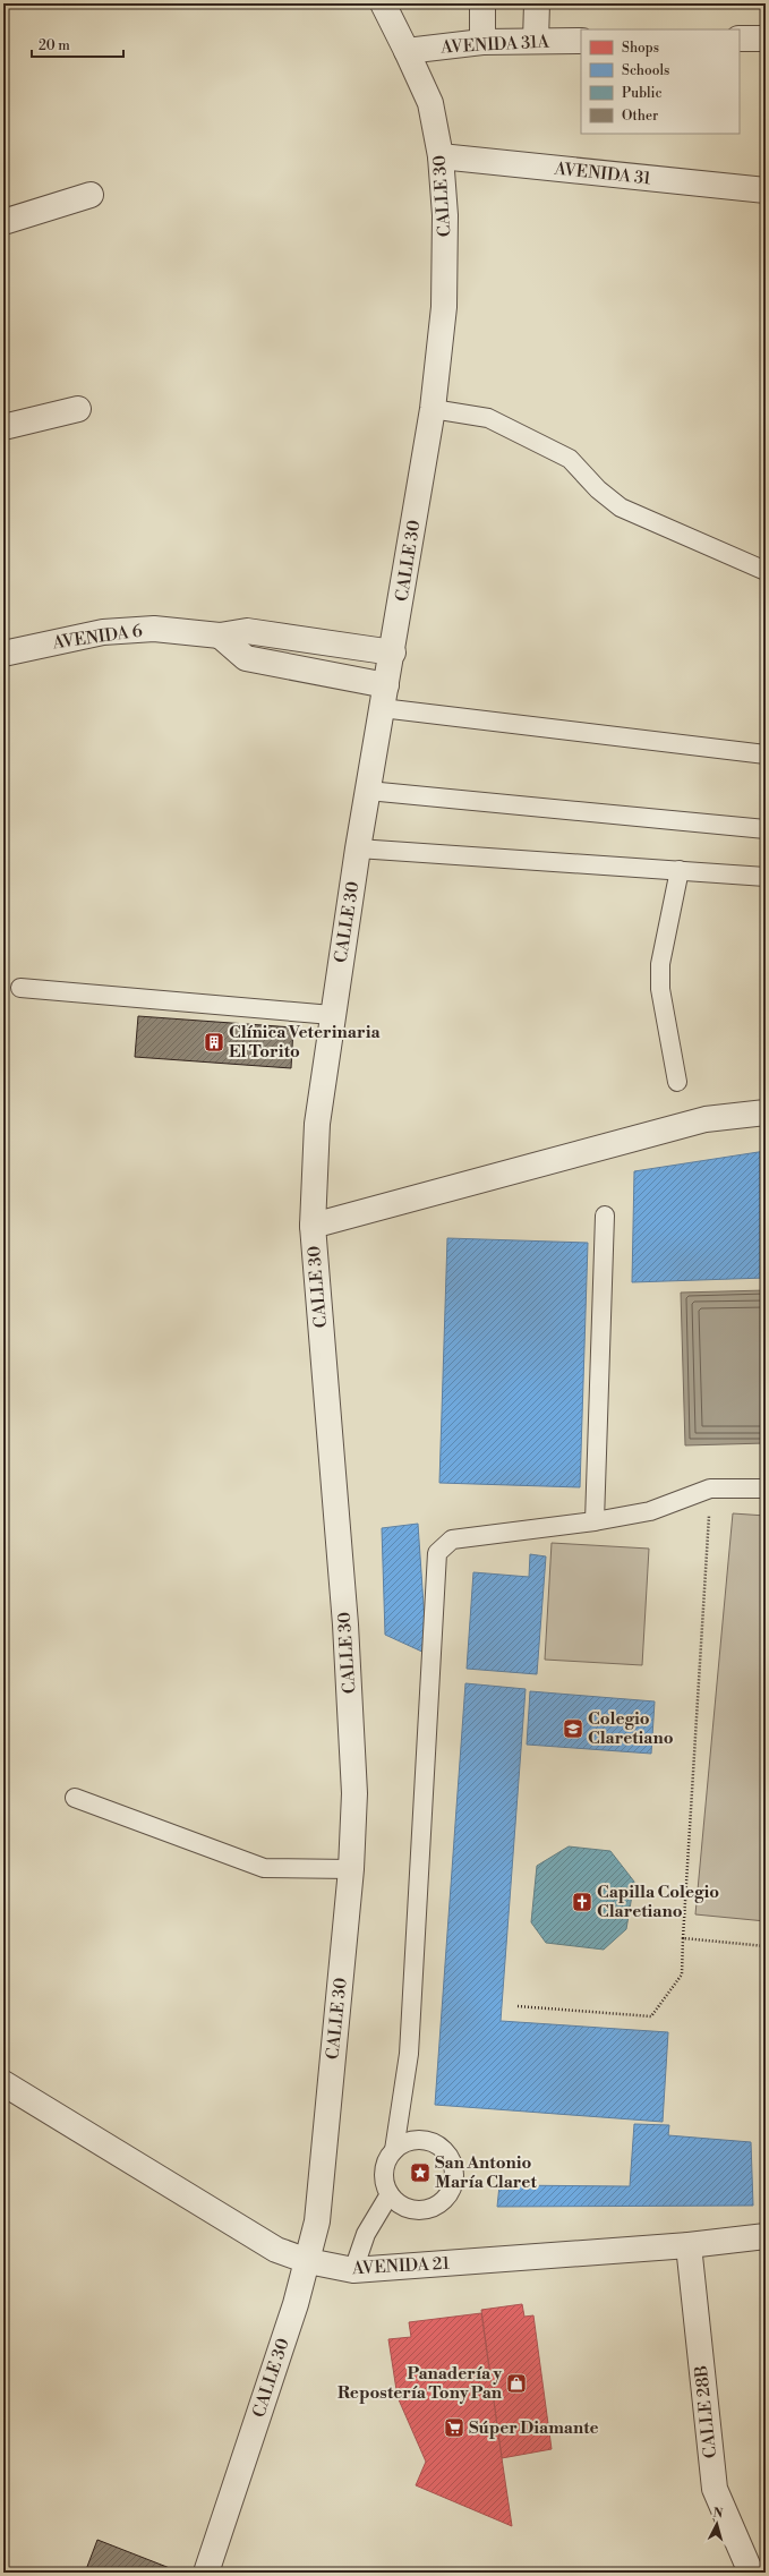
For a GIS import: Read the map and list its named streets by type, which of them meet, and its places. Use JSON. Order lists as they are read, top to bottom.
{
  "streets": {
    "street": [
      "AVENIDA 31A",
      "AVENIDA 31",
      "CALLE 30",
      "AVENIDA 6",
      "AVENIDA 21",
      "CALLE 28B"
    ]
  },
  "crossings": [
    ["AVENIDA 31A", "CALLE 30"],
    ["AVENIDA 31", "CALLE 30"],
    ["CALLE 30", "AVENIDA 6"],
    ["CALLE 30", "AVENIDA 21"],
    ["AVENIDA 21", "CALLE 28B"]
  ],
  "places": {
    "building": ["Clínica Veterinaria El Torito"],
    "school or university": ["Colegio Claretiano"],
    "church": ["Capilla Colegio Claretiano"],
    "place": ["San Antonio María Claret"],
    "shop": ["Panadería y Repostería Tony Pan"],
    "supermarket": ["Súper Diamante"]
  },
  "legend": [
    "Shops",
    "Schools",
    "Public",
    "Other"
  ],
  "scale_bar": "20 m",
  "north": "top"
}
